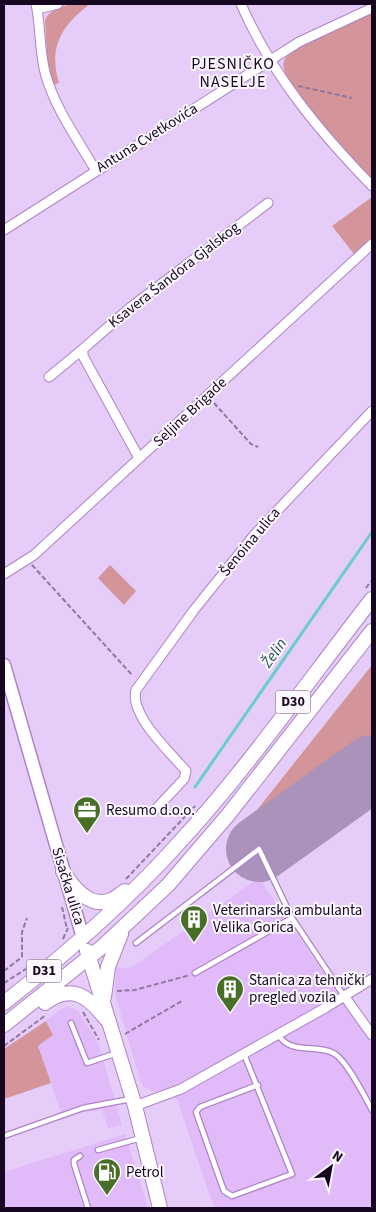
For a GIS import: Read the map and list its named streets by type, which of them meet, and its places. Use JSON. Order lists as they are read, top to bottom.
{
  "streets": {
    "main road": ["D30", "Sisačka ulica", "D31"],
    "street": [
      "Antuna Cvetkovića",
      "Ksavera Šandora Gjalskog",
      "Seljine Brigade",
      "Šenoina ulica"
    ]
  },
  "crossings": [
    ["D30", "Sisačka ulica"],
    ["D30", "D31"],
    ["Sisačka ulica", "D31"]
  ],
  "districts": ["PJESNIČKO NASELJE"],
  "water": ["Želin"],
  "places": {
    "office": ["Resumo d.o.o."],
    "building": ["Veterinarska ambulanta Velika Gorica", "Stanica za tehnički pregled vozila"],
    "fuel station": ["Petrol"]
  },
  "north": "top right"
}
